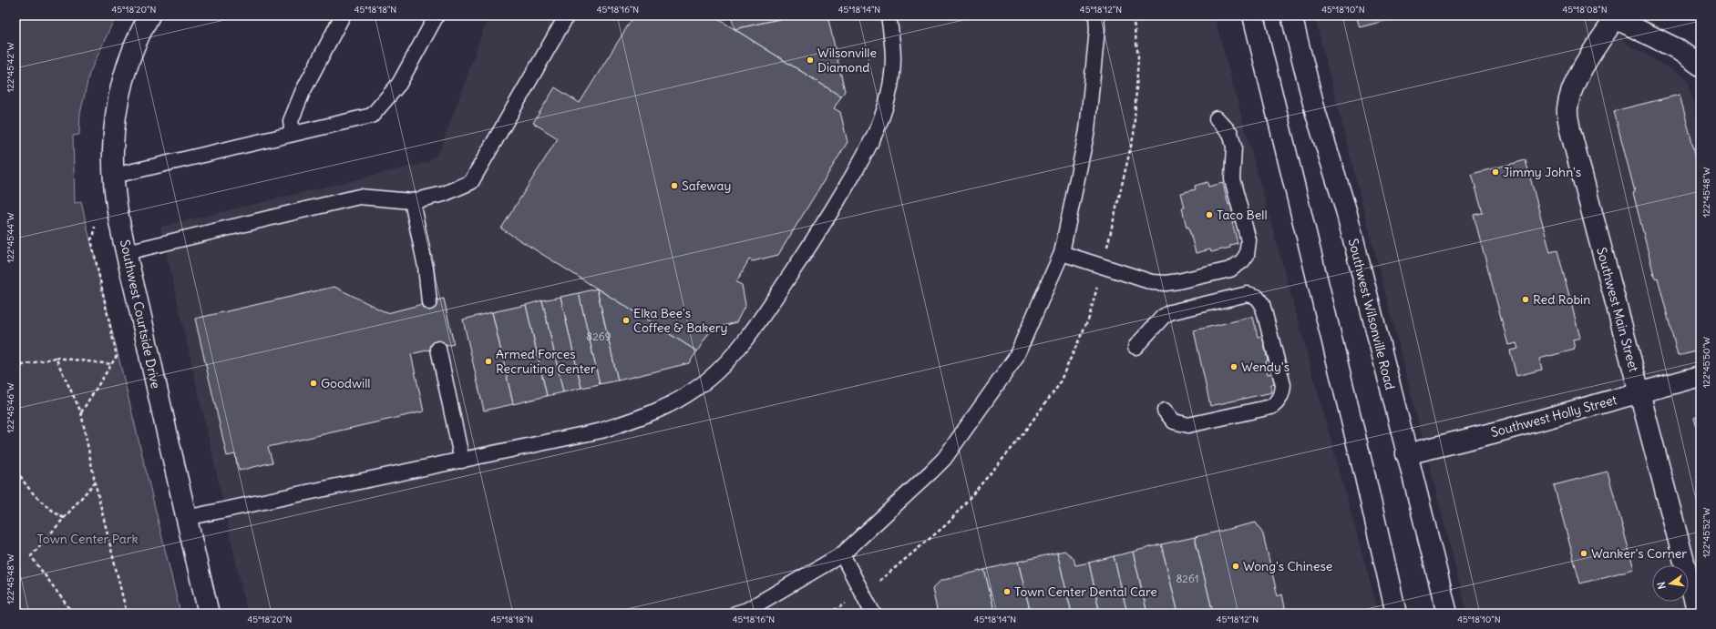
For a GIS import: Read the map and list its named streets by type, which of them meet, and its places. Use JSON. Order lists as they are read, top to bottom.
{
  "streets": {
    "street": [
      "Southwest Main Street",
      "Southwest Courtside Drive",
      "Southwest Wilsonville Road",
      "Southwest Holly Street"
    ]
  },
  "crossings": [
    ["Southwest Main Street", "Southwest Holly Street"],
    ["Southwest Wilsonville Road", "Southwest Holly Street"]
  ],
  "parks": ["Town Center Park"],
  "places": [
    "Wilsonville Diamond",
    "Jimmy John's",
    "Safeway",
    "Taco Bell",
    "Red Robin",
    "Elka Bee's Coffee & Bakery",
    "Armed Forces Recruiting Center",
    "Wendy's",
    "Goodwill",
    "Wanker's Corner",
    "Wong's Chinese",
    "Town Center Dental Care"
  ],
  "house_numbers": ["8269", "8261"],
  "north": "left",
  "coordinates": [
    "45°18'20\"N",
    "45°18'18\"N",
    "45°18'16\"N",
    "45°18'14\"N",
    "45°18'12\"N",
    "45°18'10\"N",
    "45°18'08\"N",
    "122°45'42\"W",
    "122°45'48\"W",
    "122°45'44\"W",
    "122°45'50\"W",
    "122°45'46\"W",
    "122°45'52\"W"
  ]
}
